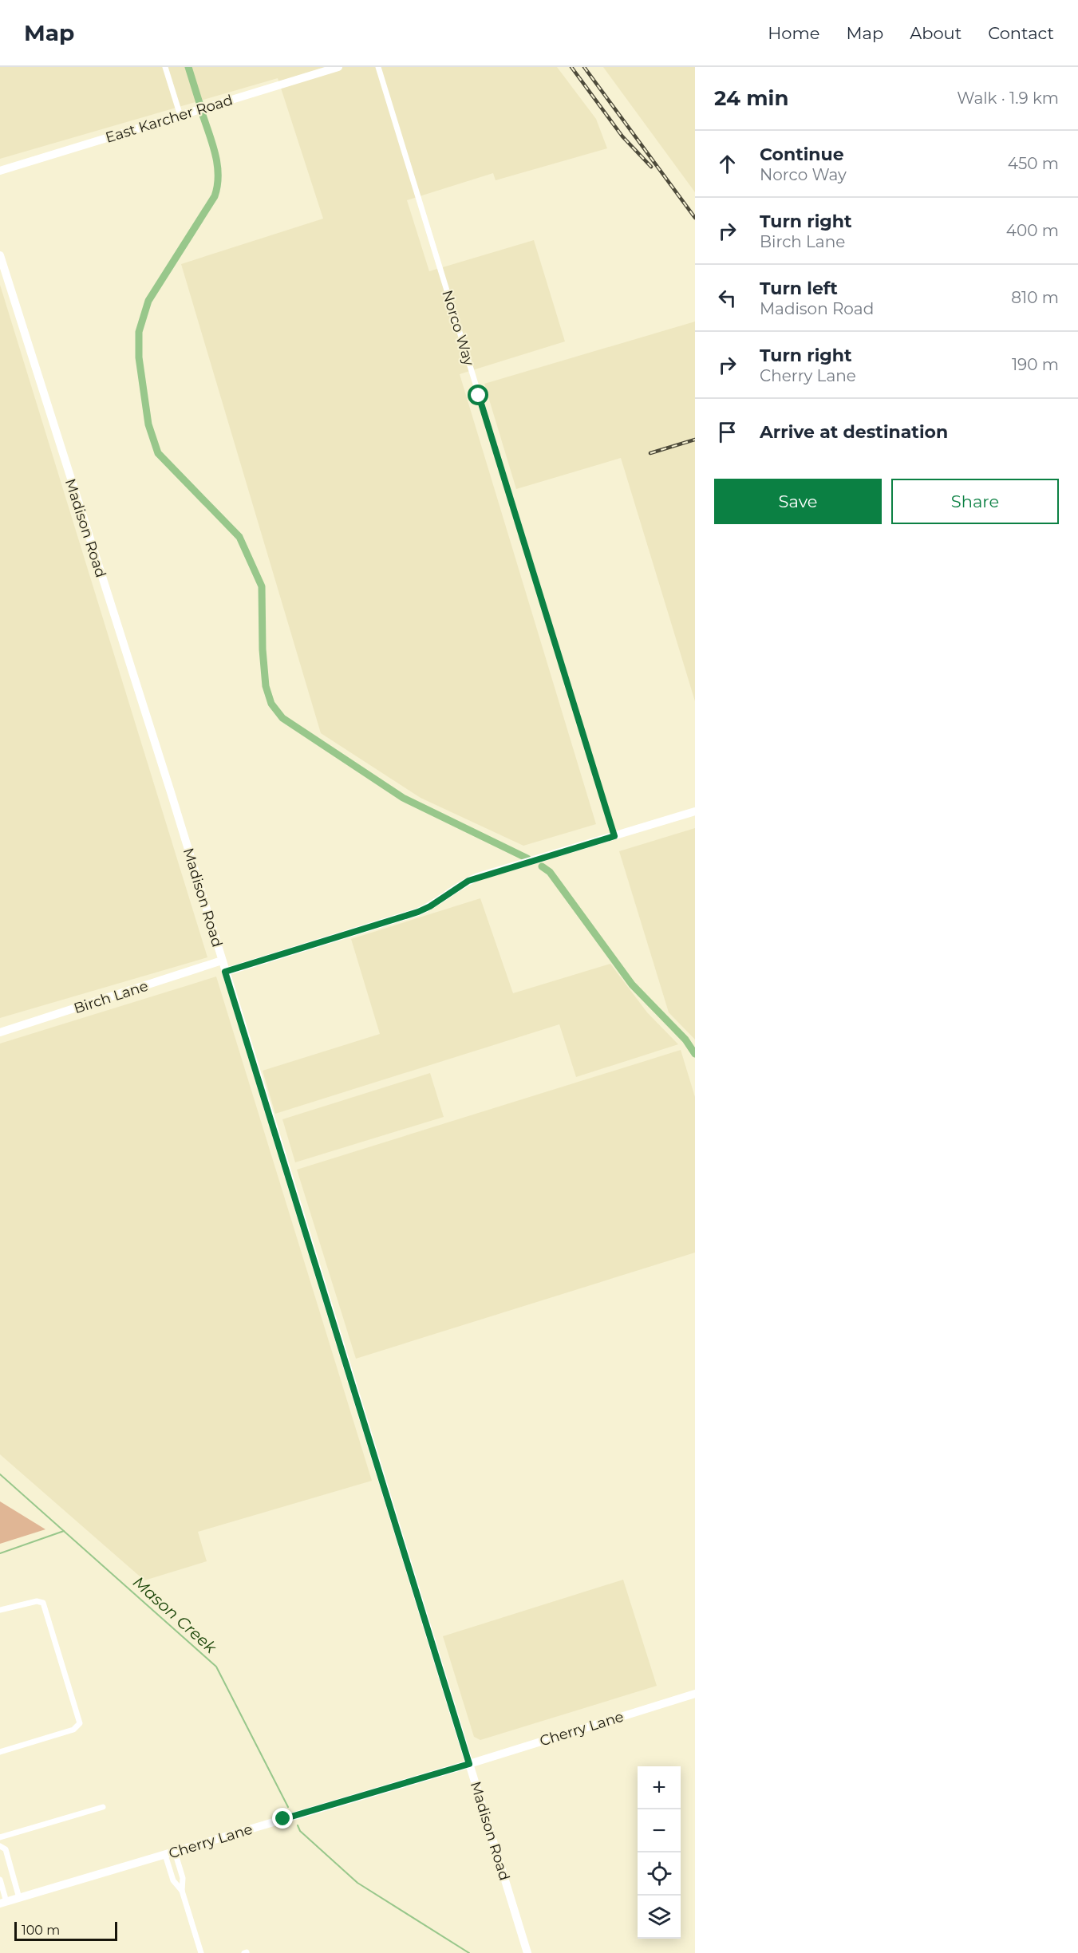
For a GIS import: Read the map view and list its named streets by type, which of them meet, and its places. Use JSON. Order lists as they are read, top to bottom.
{
  "streets": {
    "street": [
      "East Karcher Road",
      "Norco Way",
      "Madison Road",
      "Birch Lane",
      "Cherry Lane"
    ]
  },
  "crossings": [
    ["Madison Road", "Birch Lane"],
    ["Madison Road", "Cherry Lane"]
  ],
  "water": ["Mason Creek"],
  "scale_bar": "100 m",
  "page": {
    "header": "Map",
    "nav": [
      "Home",
      "Map",
      "About",
      "Contact"
    ],
    "heading": ["24 min", "Walk · 1.9 km"],
    "list": [
      ["Continue", "Norco Way", "450 m"],
      ["Turn right", "Birch Lane", "400 m"],
      ["Turn left", "Madison Road", "810 m"],
      ["Turn right", "Cherry Lane", "190 m"],
      "Arrive at destination"
    ],
    "buttons": ["Save", "Share"],
    "map_buttons": ["+", "−"],
    "scale": "100 m"
  }
}
